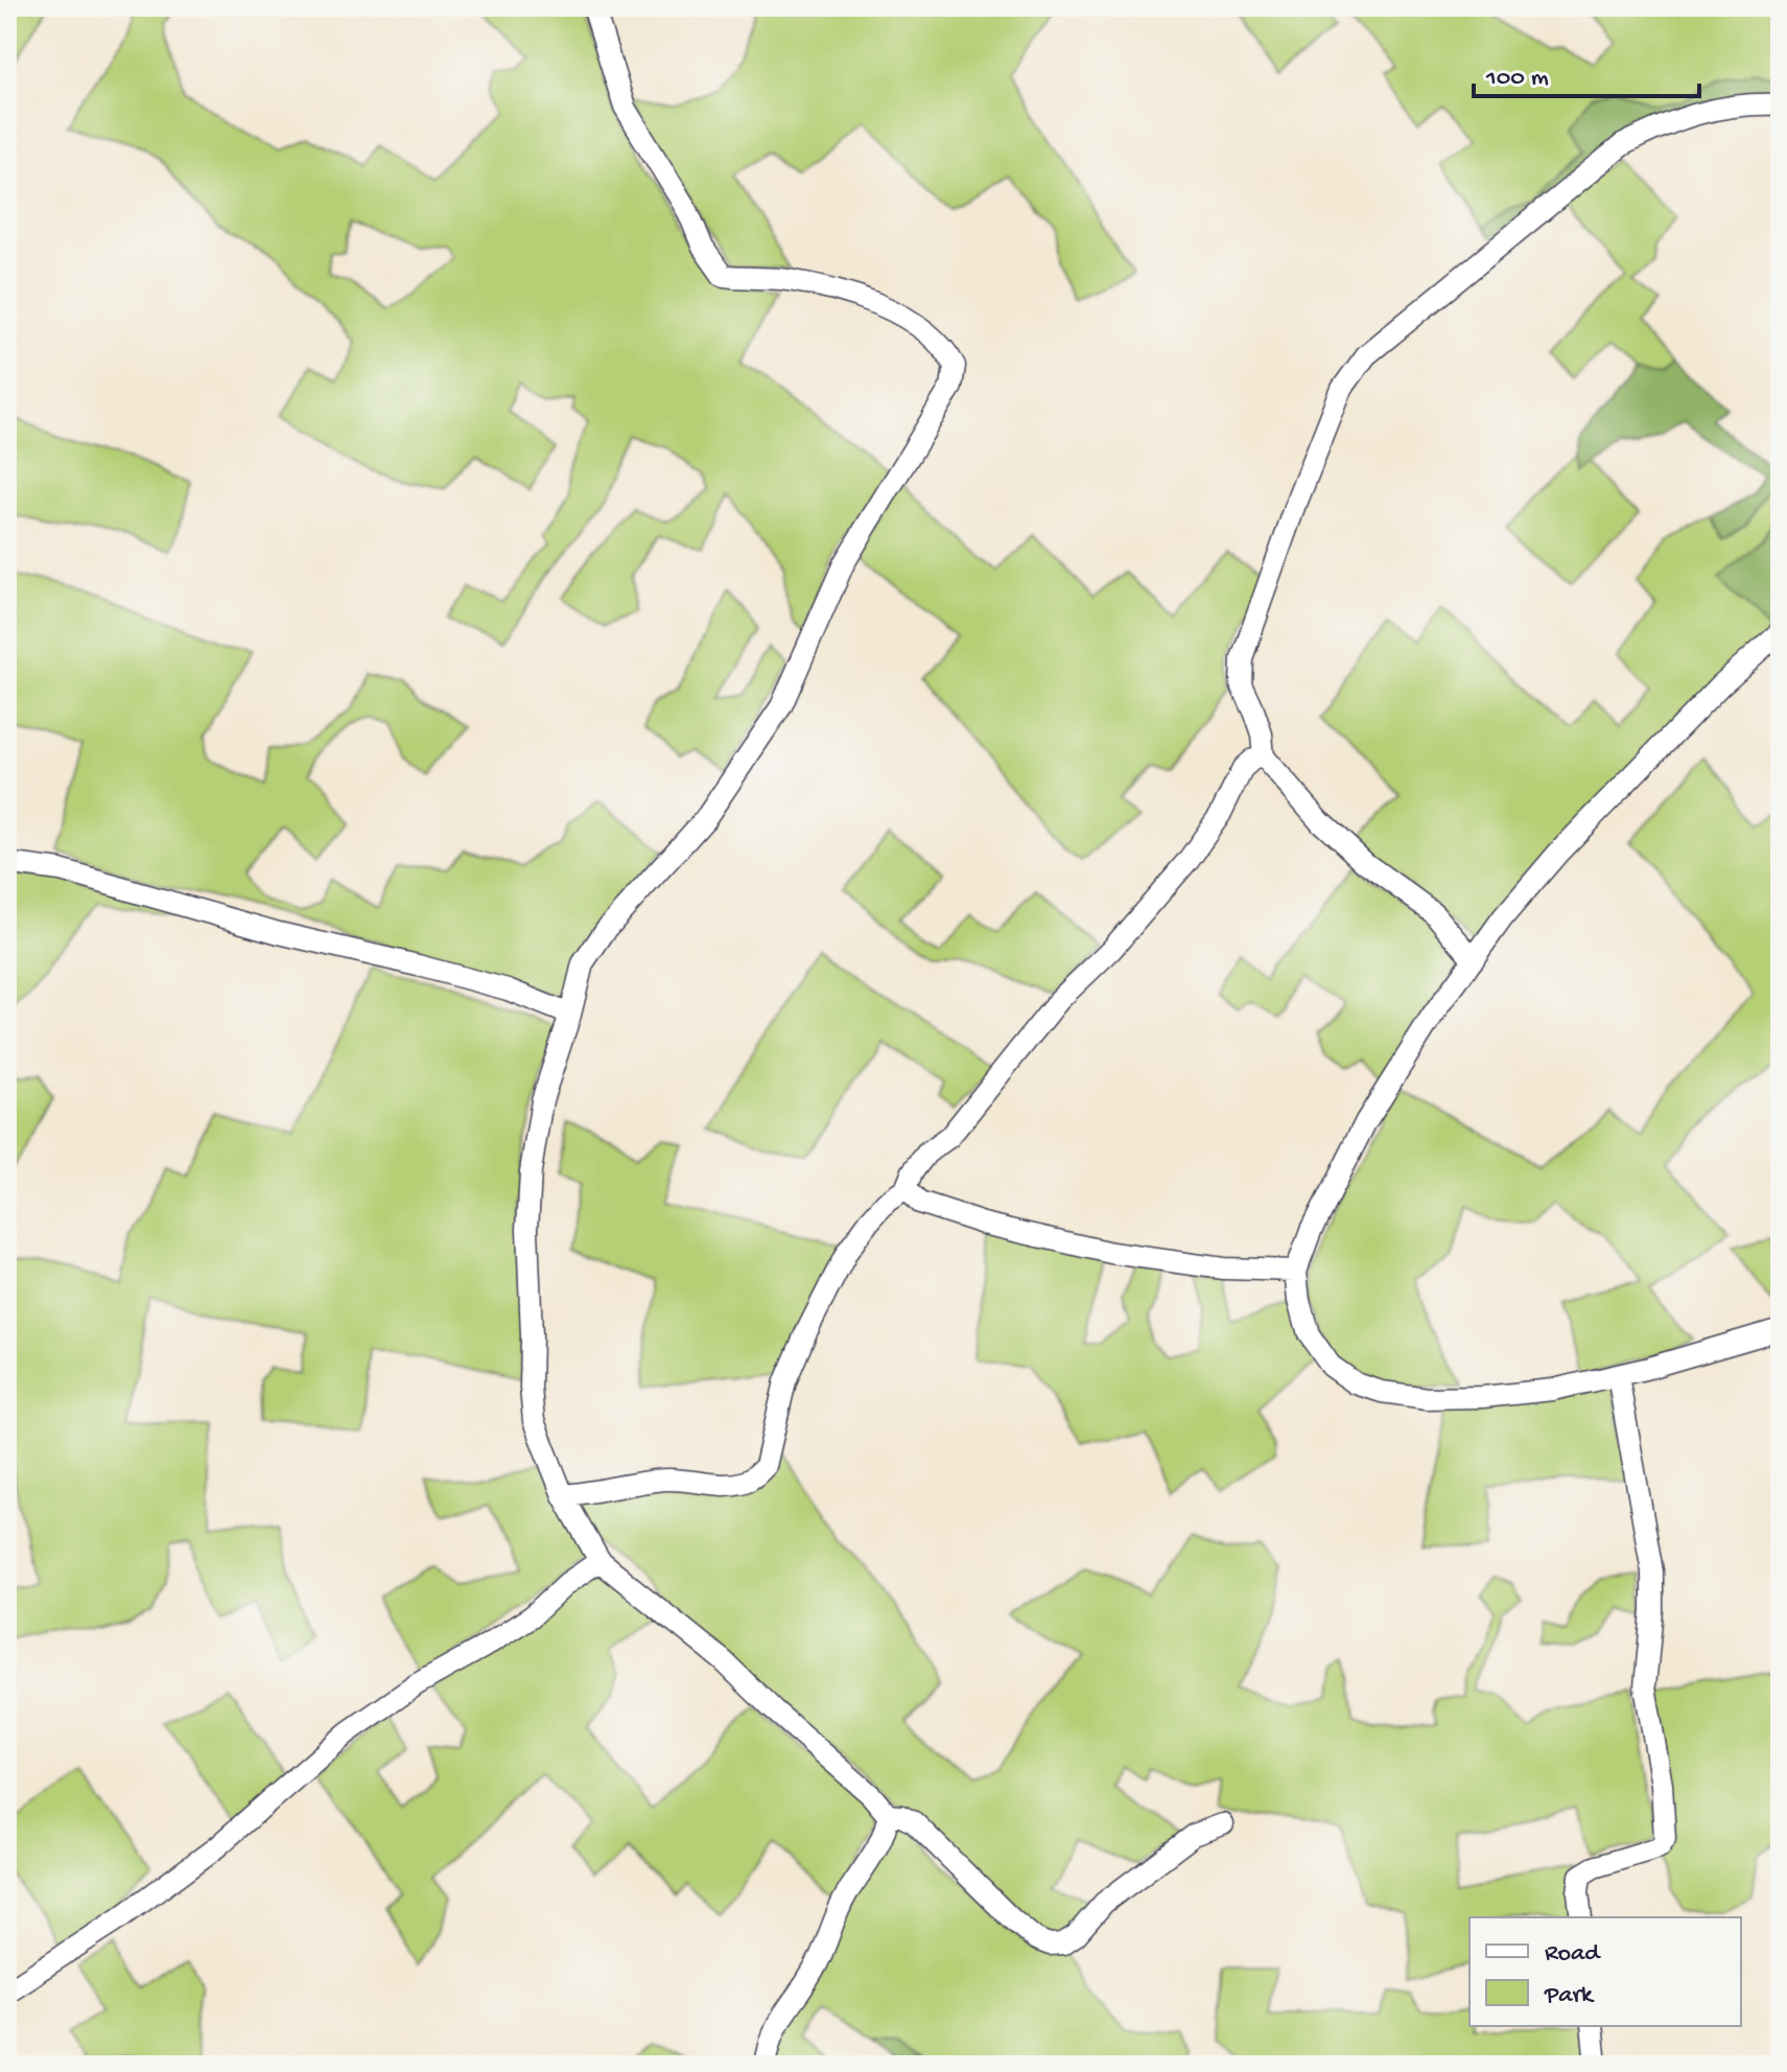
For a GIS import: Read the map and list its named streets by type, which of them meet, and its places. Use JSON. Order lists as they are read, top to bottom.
{
  "legend": ["Road", "Park"],
  "scale_bar": "100 m"
}
